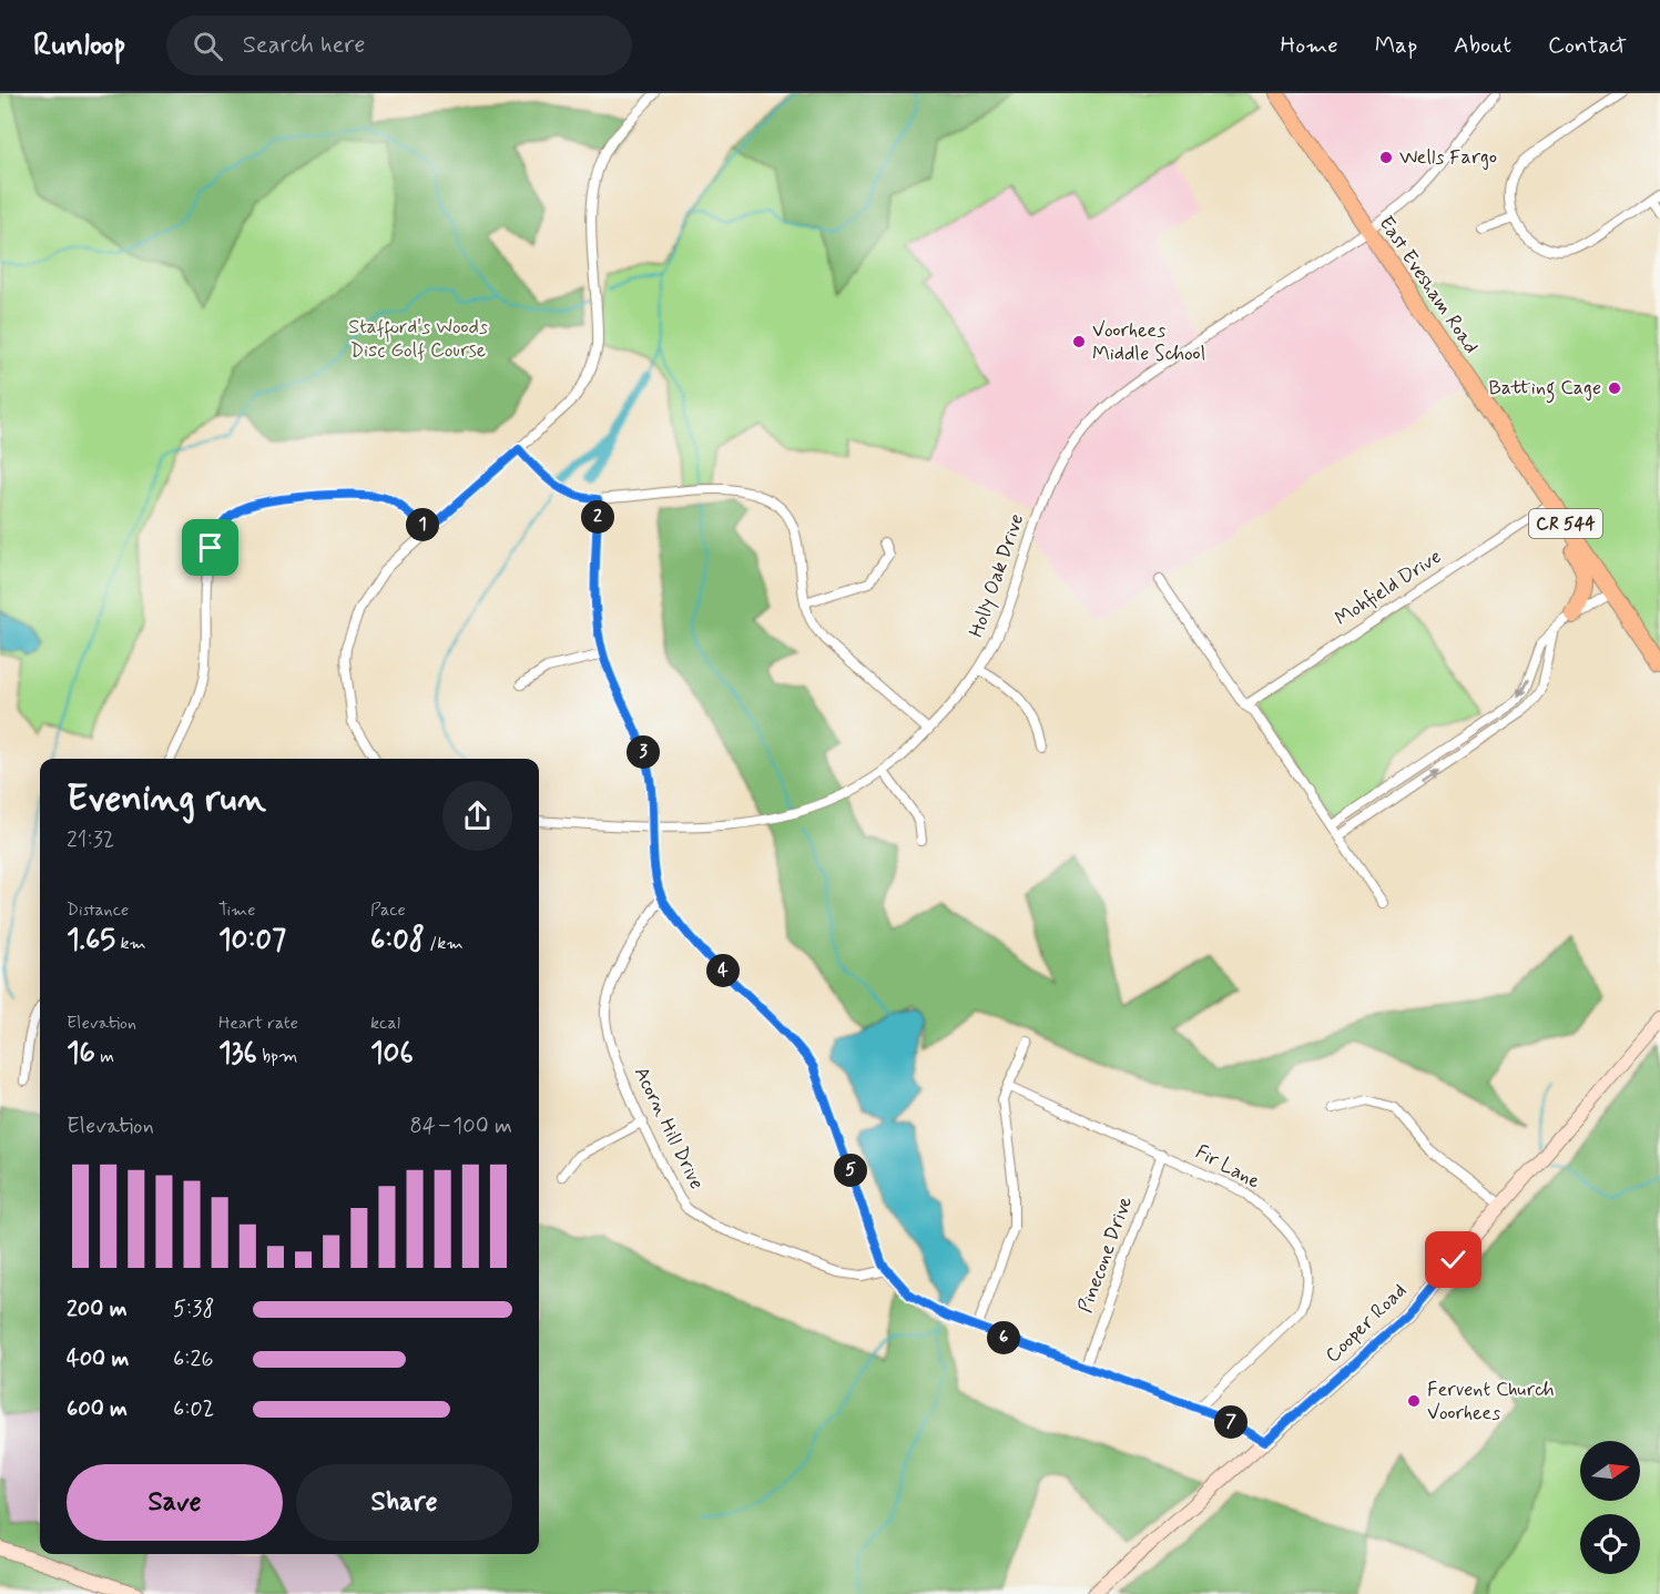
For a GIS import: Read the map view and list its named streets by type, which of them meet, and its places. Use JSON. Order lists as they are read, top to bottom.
{
  "streets": {
    "main road": ["East Evesham Road", "CR 544"],
    "street": [
      "Holly Oak Drive",
      "Mohfield Drive",
      "Acorn Hill Drive",
      "Fir Lane",
      "Pinecone Drive",
      "Cooper Road"
    ]
  },
  "crossings": [
    ["East Evesham Road", "Holly Oak Drive"],
    ["East Evesham Road", "Mohfield Drive"],
    ["Fir Lane", "Pinecone Drive"]
  ],
  "parks": ["Stafford's Woods Disc Golf Course"],
  "places": [
    "Wells Fargo",
    "Voorhees Middle School",
    "Batting Cage",
    "Fervent Church Voorhees"
  ],
  "north": "right",
  "page": {
    "header": "Runloop",
    "search": "Search here",
    "nav": [
      "Home",
      "Map",
      "About",
      "Contact"
    ],
    "pins": [
      "2",
      "1",
      "3",
      "4",
      "5",
      "6",
      "7"
    ],
    "heading": ["Evening run", "21:32"],
    "stats": [
      ["Distance", "1.65 km"],
      ["Time", "10:07"],
      ["Pace", "6:08 /km"],
      ["Elevation", "16 m"],
      ["Heart rate", "136 bpm"],
      ["kcal", "106"]
    ],
    "chart": ["Elevation", "84–100 m"],
    "list": [
      {
        "name": "200 m",
        "note": "5:38"
      },
      {
        "name": "400 m",
        "note": "6:26"
      },
      {
        "name": "600 m",
        "note": "6:02"
      }
    ],
    "buttons": ["Save", "Share"]
  }
}
